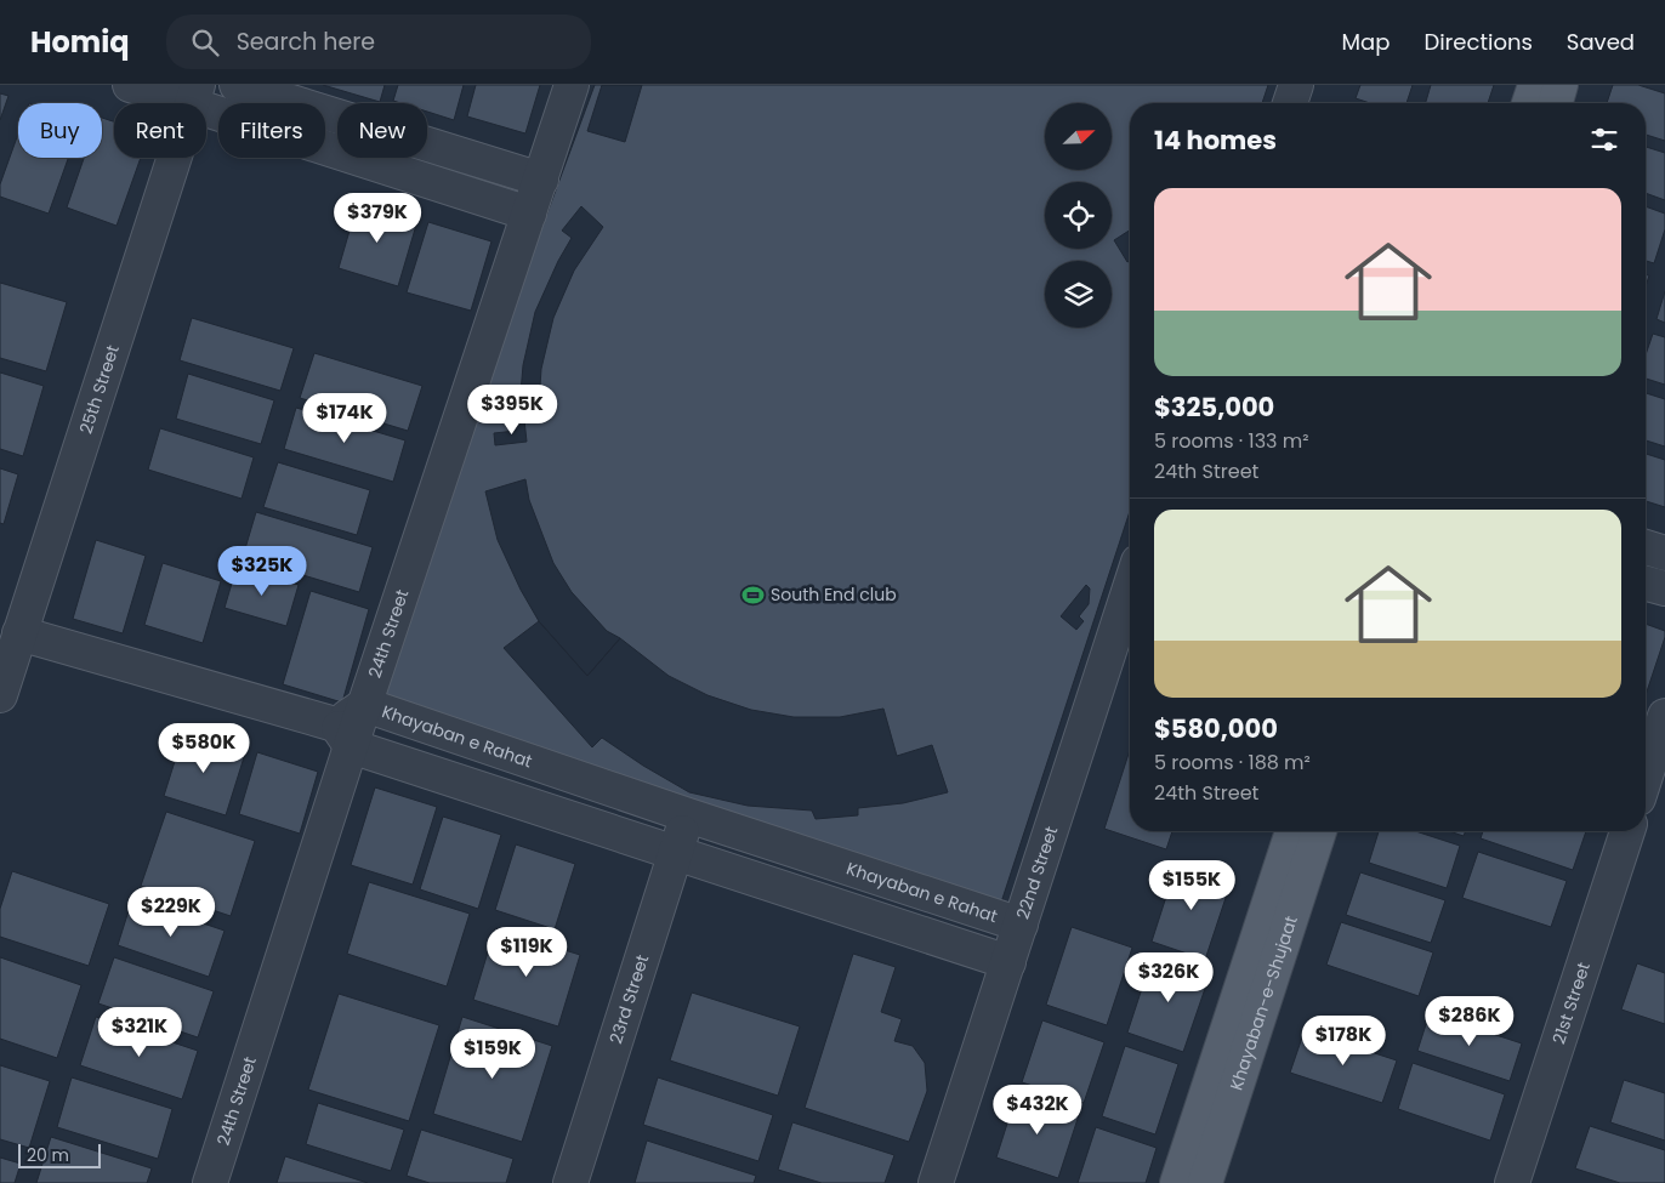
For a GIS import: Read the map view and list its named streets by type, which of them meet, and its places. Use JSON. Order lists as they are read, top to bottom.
{
  "streets": {
    "main road": ["Khayaban-e-Shujaat"],
    "street": [
      "25th Street",
      "24th Street",
      "Khayaban e Rahat",
      "22nd Street",
      "23rd Street",
      "21st Street"
    ]
  },
  "crossings": [
    ["24th Street", "Khayaban e Rahat"],
    ["Khayaban e Rahat", "22nd Street"],
    ["Khayaban e Rahat", "23rd Street"]
  ],
  "places": {
    "sports": ["South End club"]
  },
  "scale_bar": "20 m",
  "north": "top right",
  "page": {
    "header": "Homiq",
    "search": "Search here",
    "nav": ["Map", "Directions", "Saved"],
    "chip": [
      "Buy",
      "Rent",
      "Filters",
      "New"
    ],
    "heading": "14 homes",
    "list": [
      {
        "name": "$325,000",
        "note": "5 rooms · 133 m² · 24th Street"
      },
      {
        "name": "$580,000",
        "note": "5 rooms · 188 m² · 24th Street"
      }
    ],
    "price": [
      "$379K",
      "$395K",
      "$174K",
      "$325K",
      "$580K",
      "$155K",
      "$229K",
      "$119K",
      "$326K",
      "$286K",
      "$321K",
      "$178K",
      "$159K",
      "$432K"
    ],
    "scale": "20 m"
  }
}
